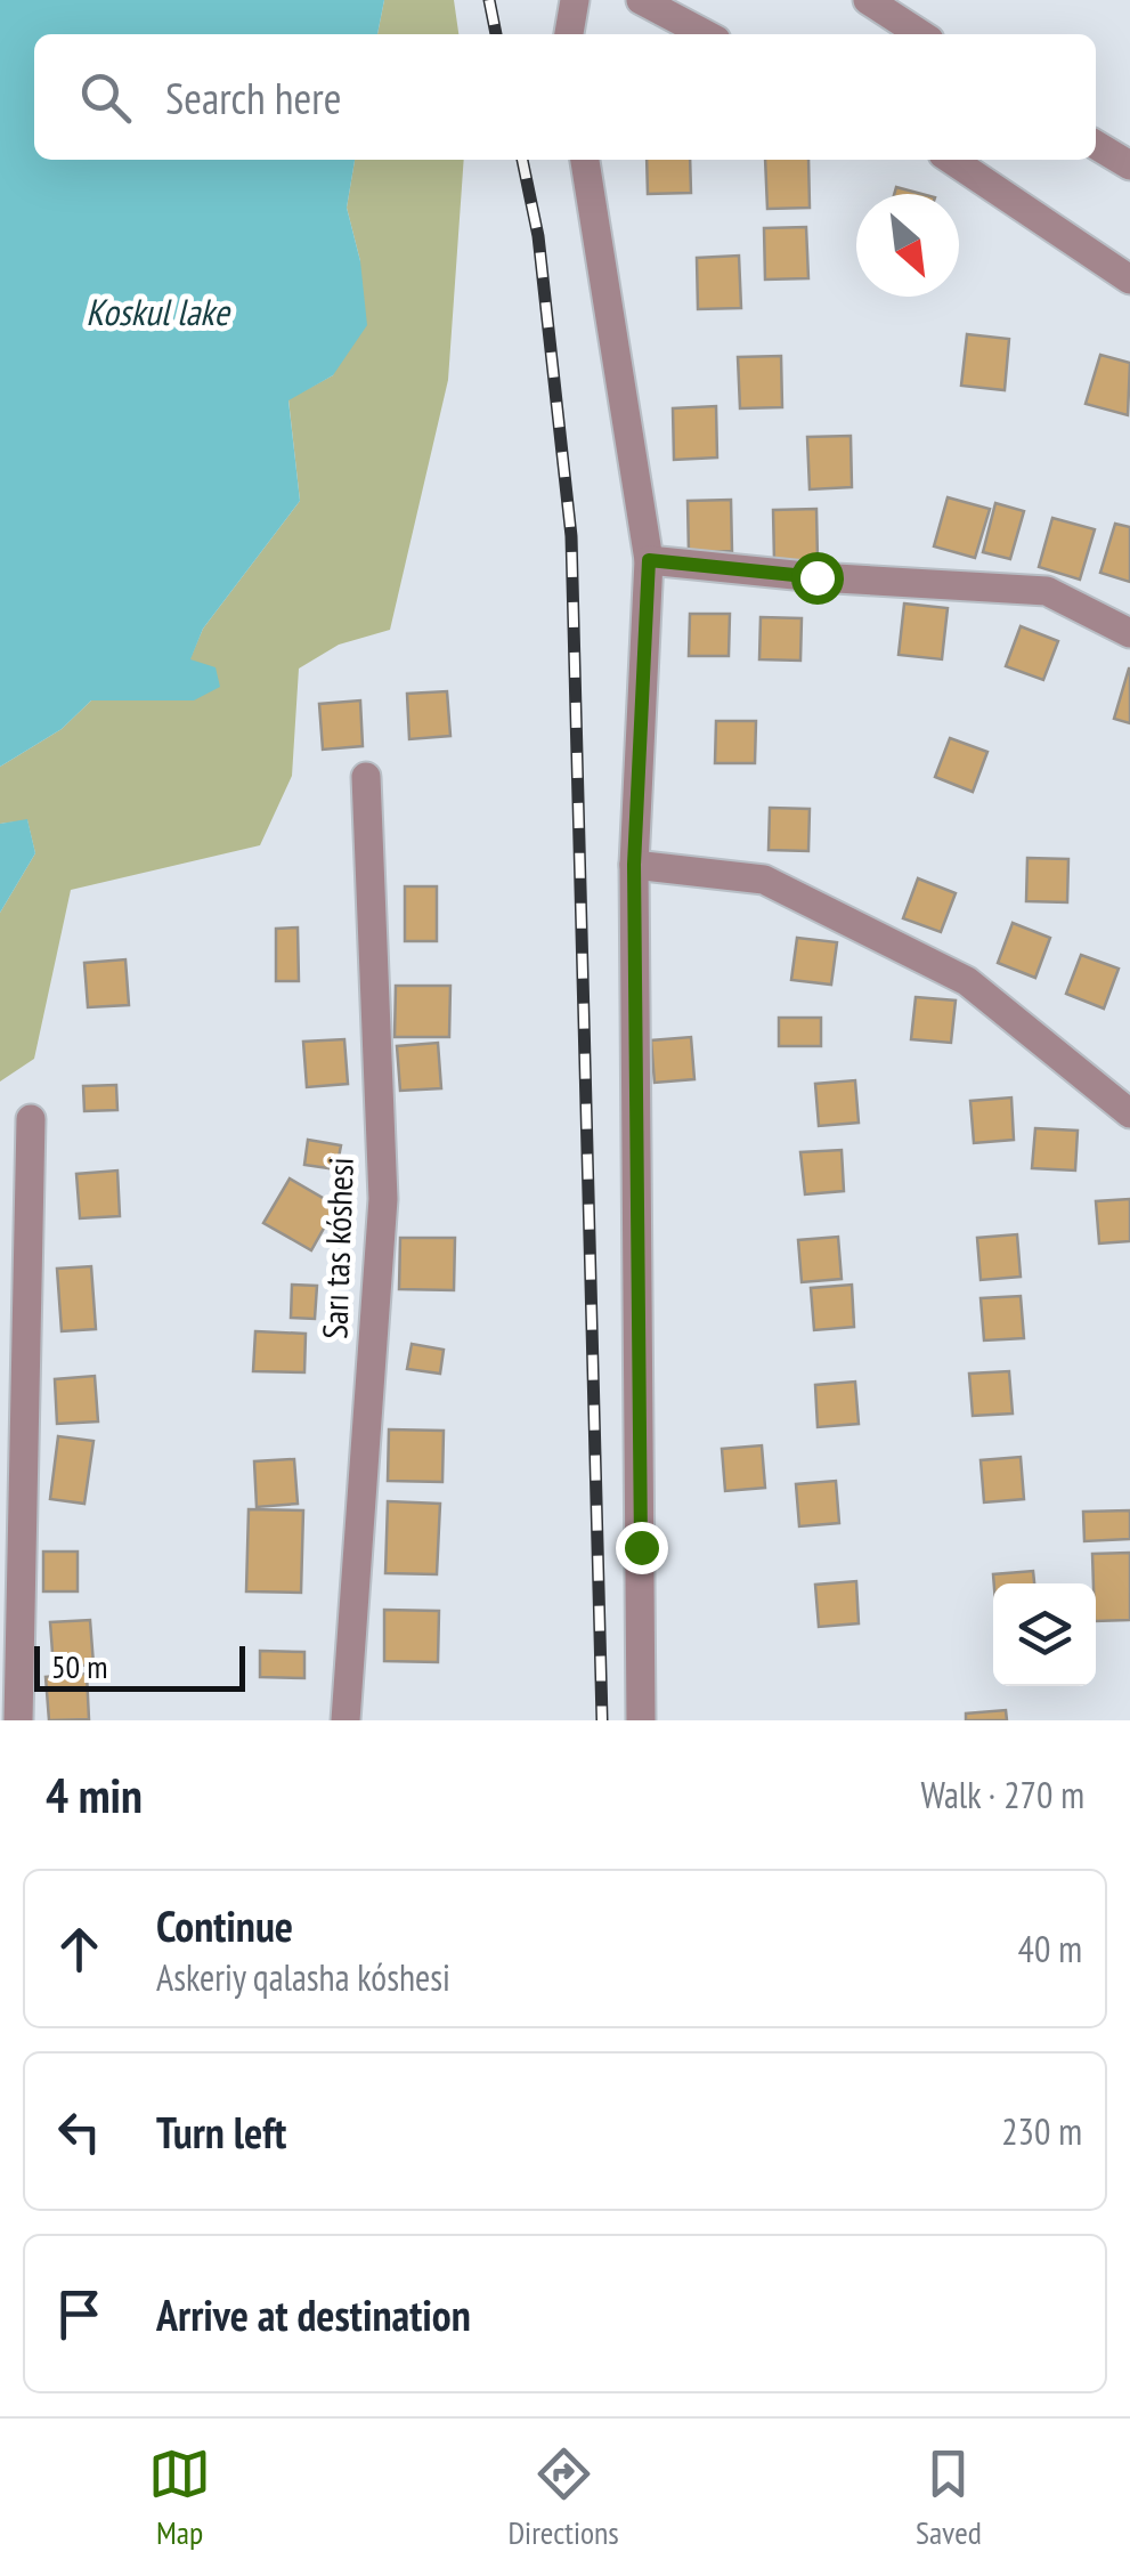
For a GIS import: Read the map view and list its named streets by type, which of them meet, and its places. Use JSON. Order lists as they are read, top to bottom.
{
  "streets": {
    "street": ["Sarı tas kóshesi"]
  },
  "water": ["Koskul lake"],
  "scale_bar": "50 m",
  "north": "bottom right",
  "page": {
    "search": "Search here",
    "scale": "50 m",
    "heading": ["4 min", "Walk · 270 m"],
    "list": [
      ["Continue", "Askeriy qalasha kóshesi", "40 m"],
      ["Turn left", "230 m"],
      "Arrive at destination"
    ],
    "nav": ["Map", "Directions", "Saved"]
  }
}
